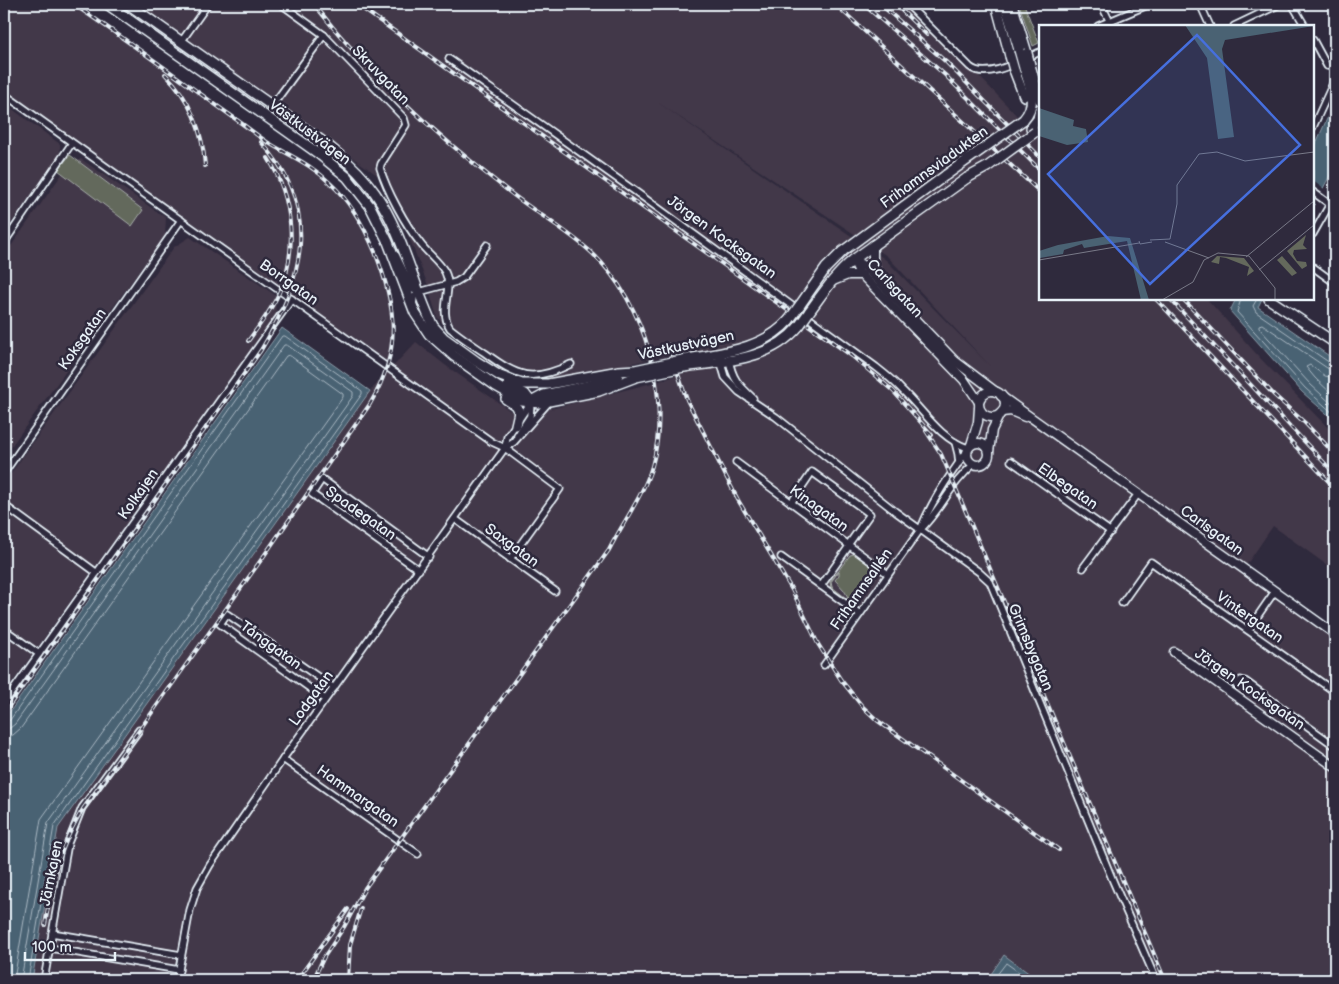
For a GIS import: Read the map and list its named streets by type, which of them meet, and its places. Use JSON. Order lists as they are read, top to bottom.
{
  "streets": {
    "main road": ["Västkustvägen", "Frihamnsviadukten", "Carlsgatan"],
    "street": [
      "Skruvgatan",
      "Jörgen Kocksgatan",
      "Borrgatan",
      "Koksgatan",
      "Elbegatan",
      "Kolkajen",
      "Kinagatan",
      "Spadegatan",
      "Saxgatan",
      "Frihamnsallén",
      "Vintergatan",
      "Tånggatan",
      "Grimsbygatan",
      "Lodgatan",
      "Hammargatan",
      "Järnkajen"
    ]
  },
  "crossings": [
    ["Västkustvägen", "Frihamnsviadukten"],
    ["Västkustvägen", "Carlsgatan"],
    ["Västkustvägen", "Grimsbygatan"],
    ["Västkustvägen", "Lodgatan"],
    ["Frihamnsviadukten", "Carlsgatan"],
    ["Jörgen Kocksgatan", "Frihamnsallén"],
    ["Borrgatan", "Koksgatan"],
    ["Borrgatan", "Kolkajen"],
    ["Borrgatan", "Saxgatan"],
    ["Borrgatan", "Lodgatan"],
    ["Carlsgatan", "Frihamnsallén"],
    ["Kinagatan", "Frihamnsallén"],
    ["Spadegatan", "Lodgatan"],
    ["Saxgatan", "Lodgatan"],
    ["Frihamnsallén", "Grimsbygatan"],
    ["Tånggatan", "Lodgatan"],
    ["Lodgatan", "Hammargatan"]
  ],
  "scale_bar": "100 m"
}
